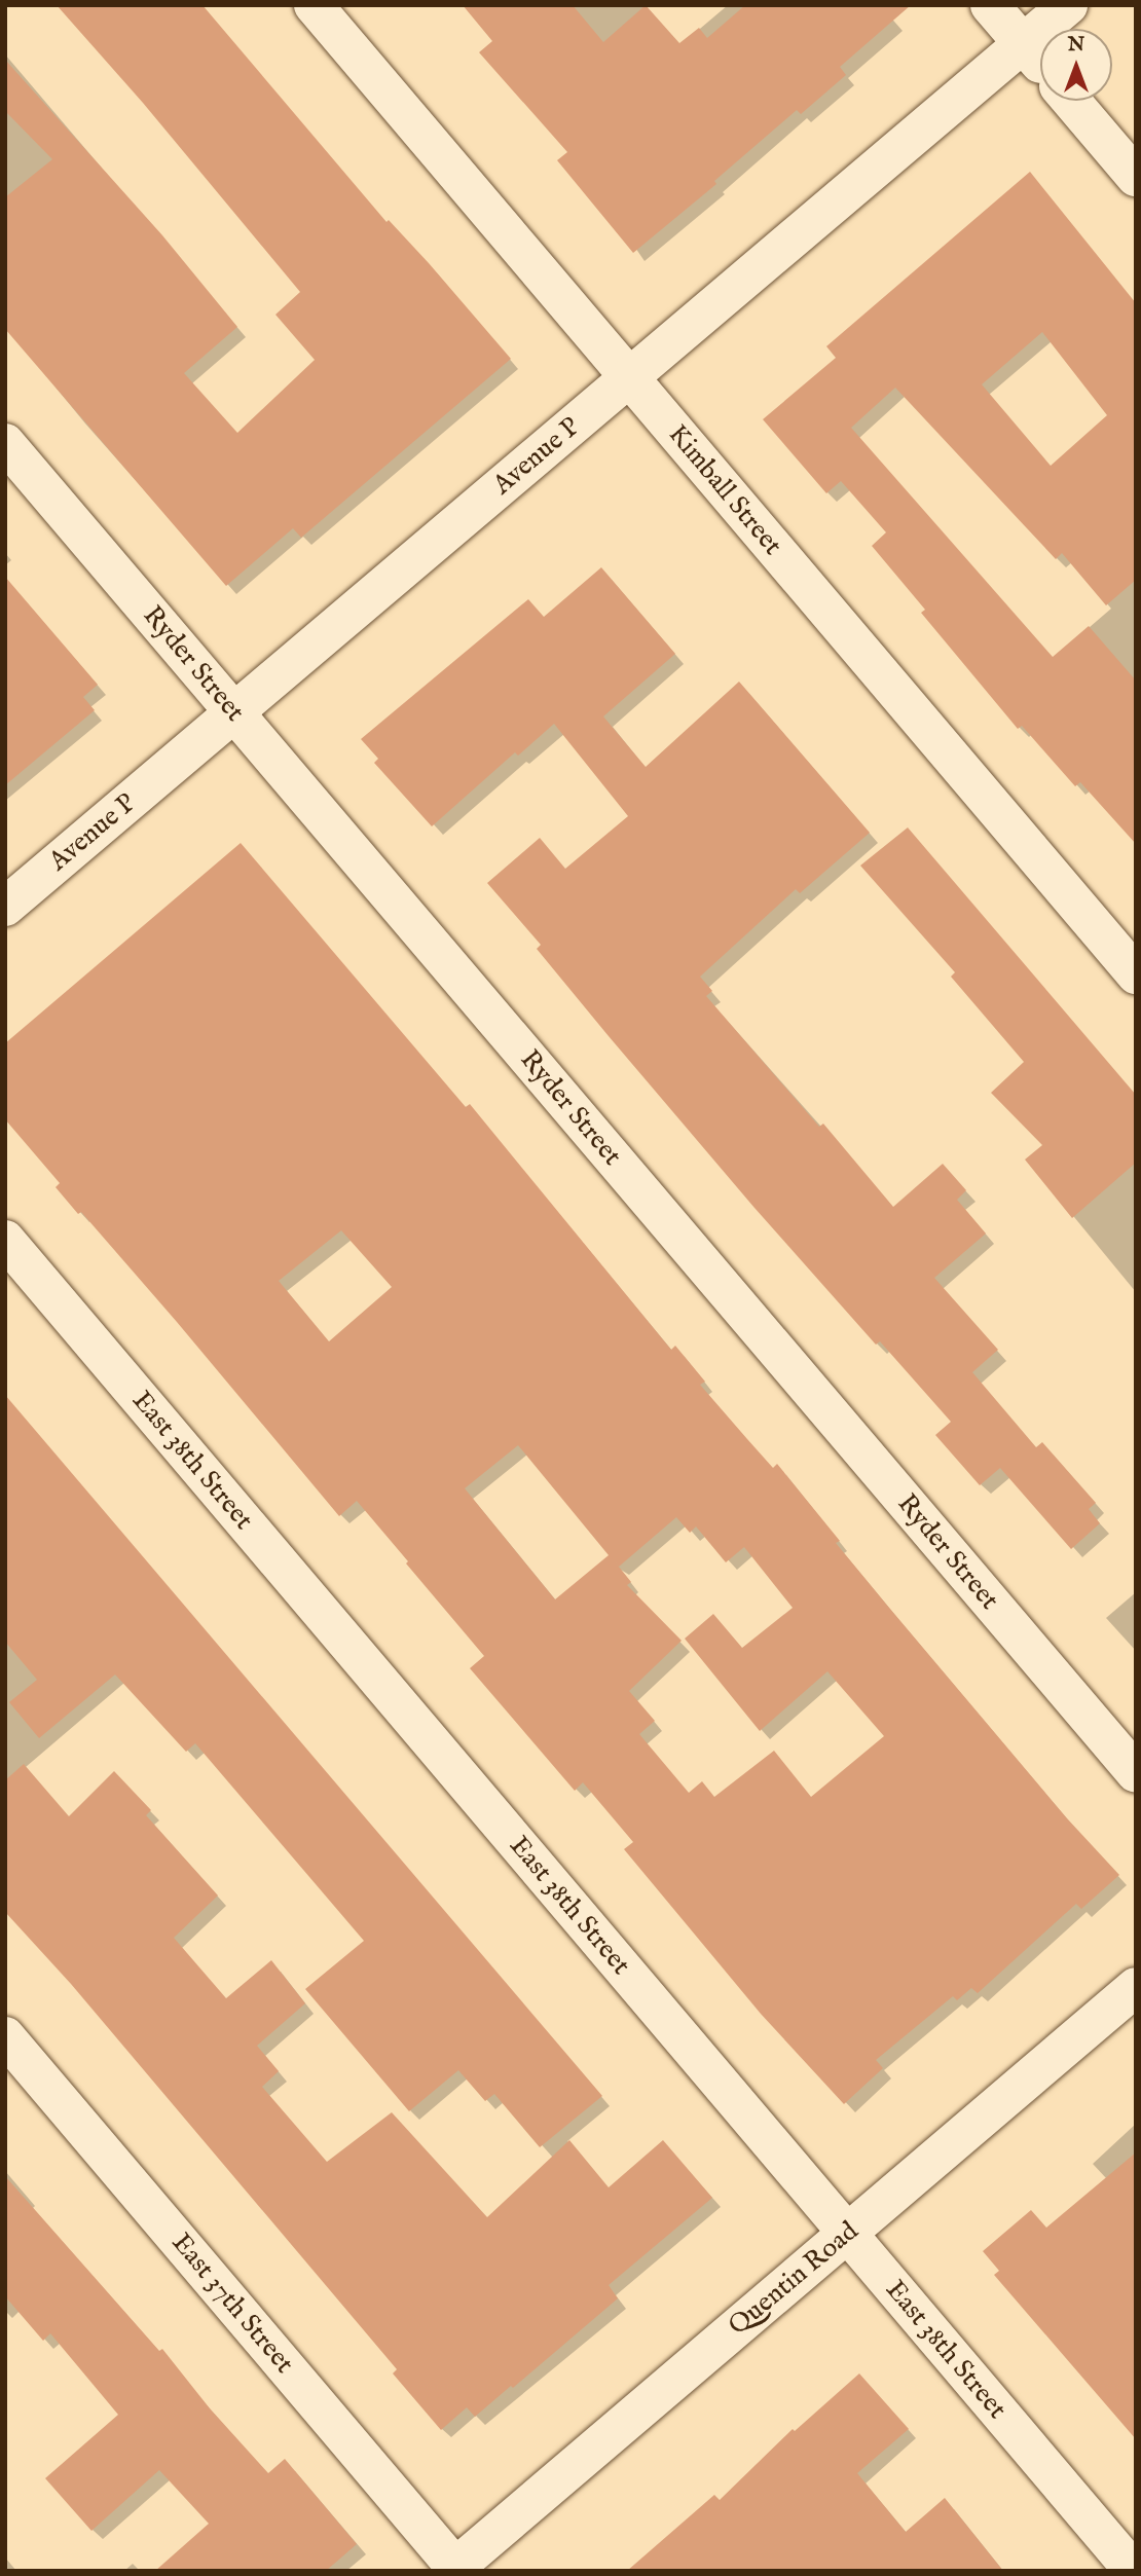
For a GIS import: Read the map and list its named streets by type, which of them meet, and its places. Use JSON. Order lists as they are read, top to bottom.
{
  "streets": {
    "street": [
      "Avenue P",
      "Kimball Street",
      "Ryder Street",
      "East 38th Street",
      "Quentin Road",
      "East 37th Street"
    ]
  },
  "crossings": [
    ["Avenue P", "Kimball Street"],
    ["Avenue P", "Ryder Street"],
    ["East 38th Street", "Quentin Road"],
    ["Quentin Road", "East 37th Street"]
  ],
  "north": "top"
}
